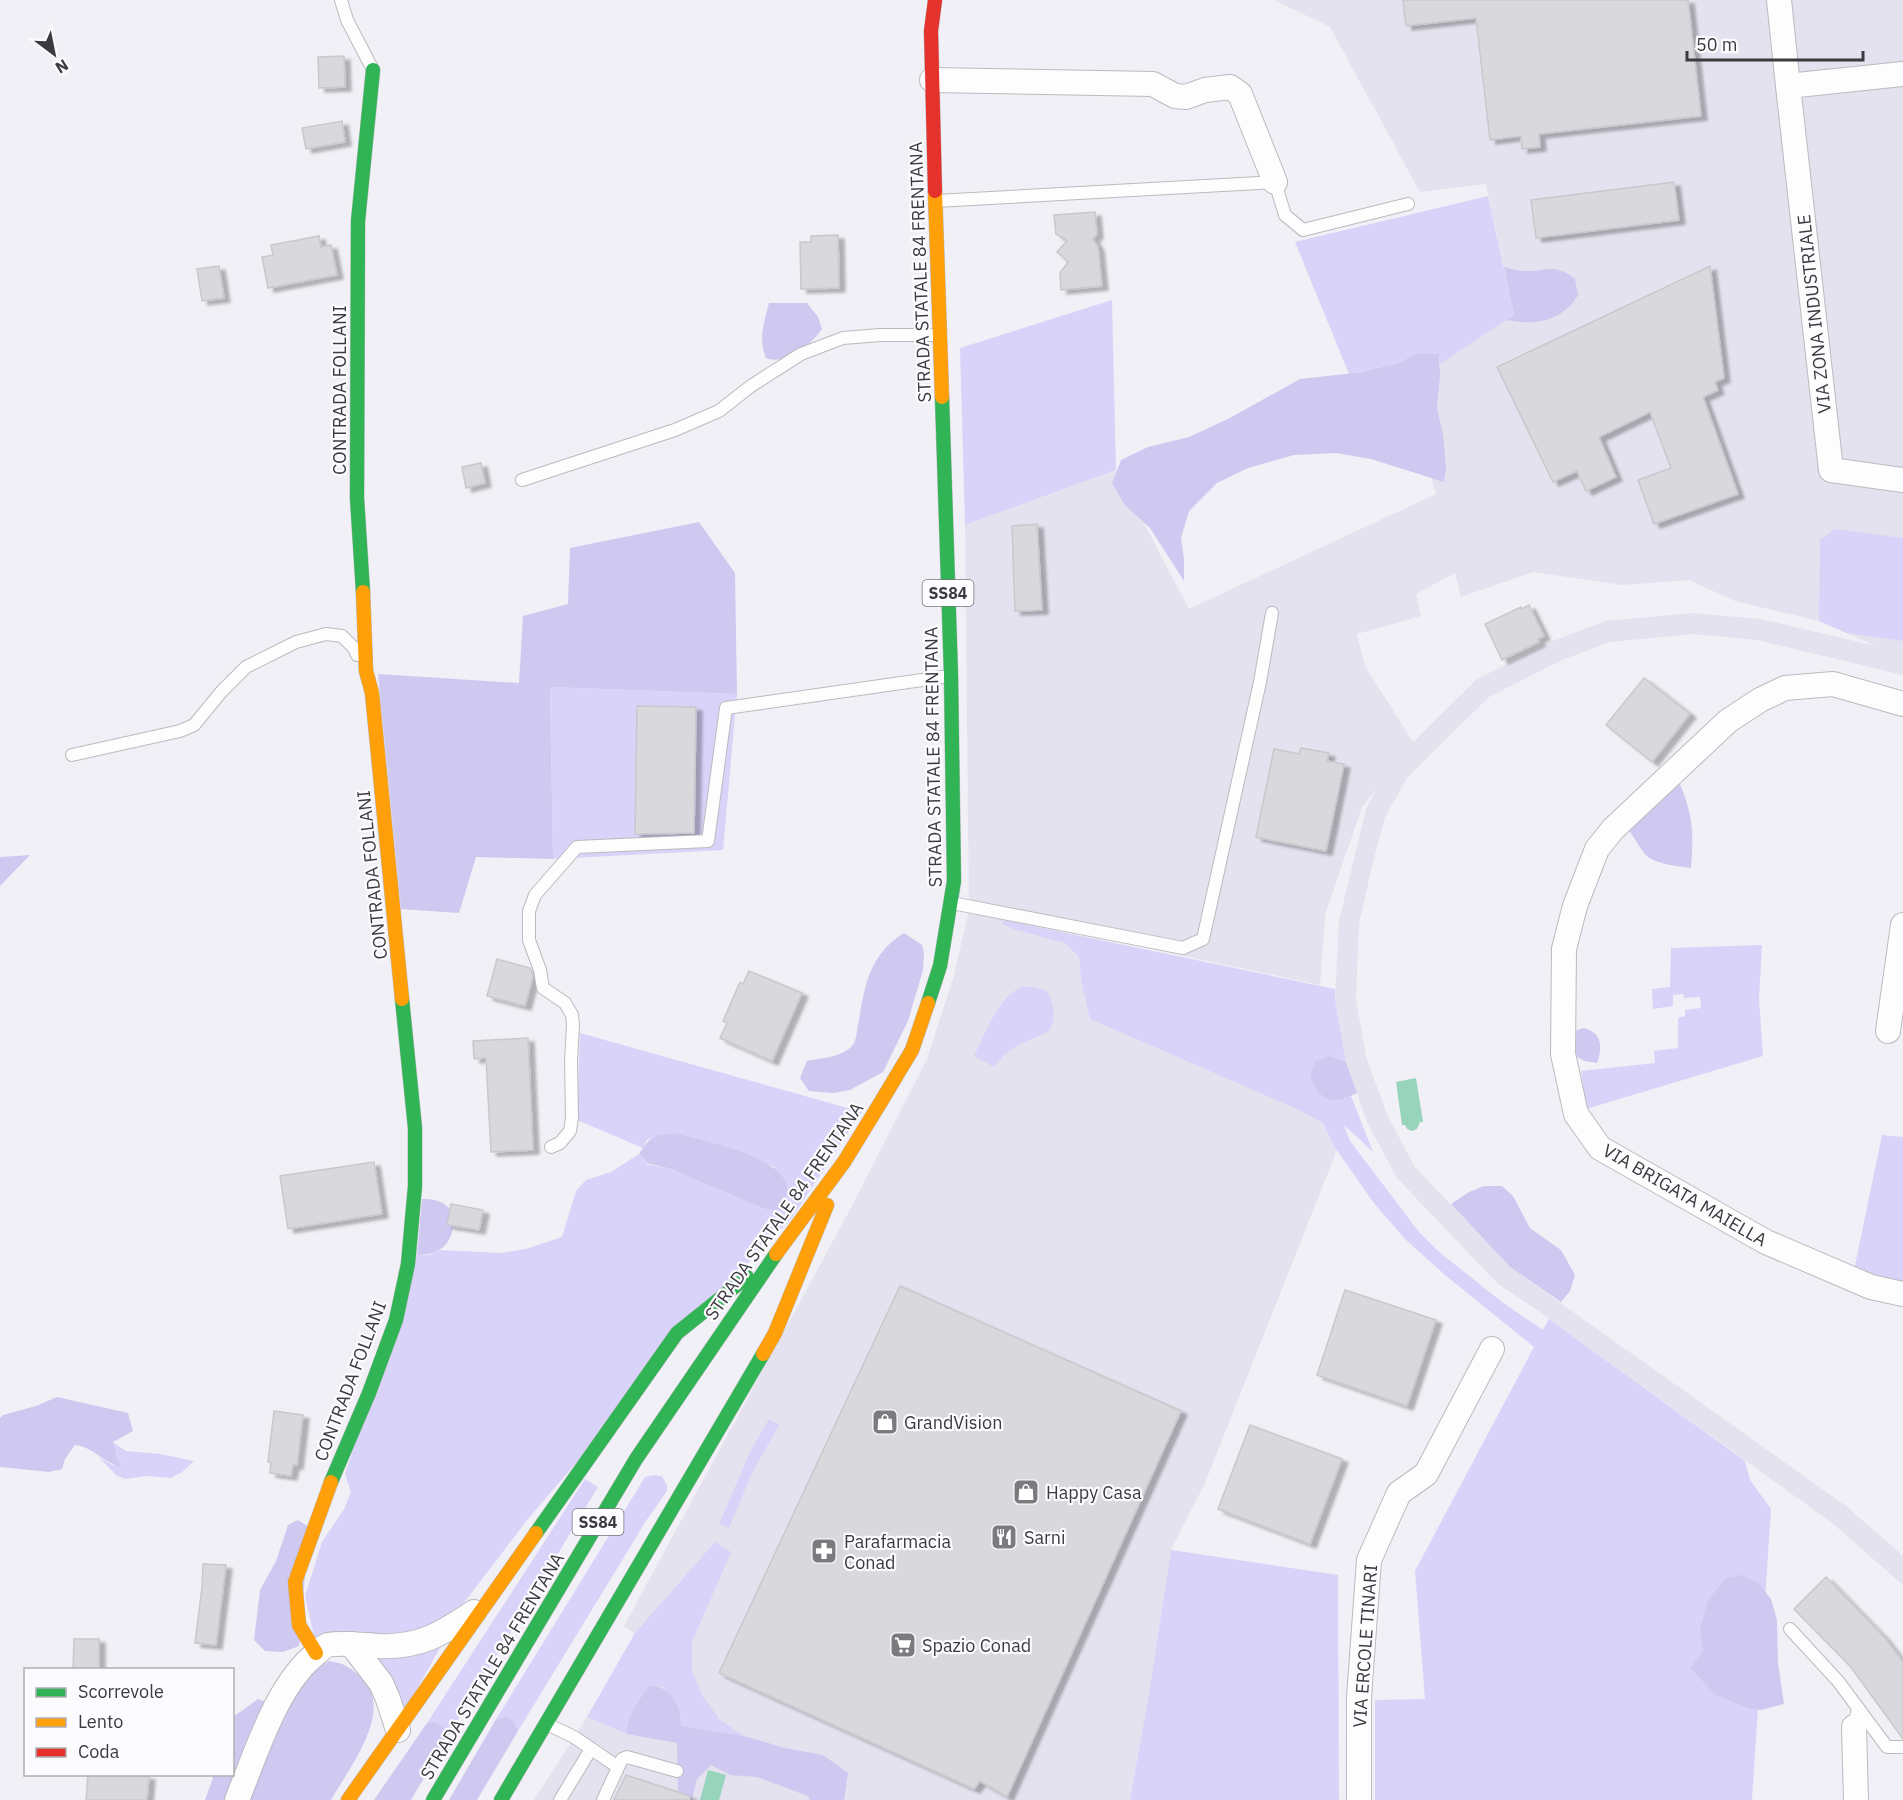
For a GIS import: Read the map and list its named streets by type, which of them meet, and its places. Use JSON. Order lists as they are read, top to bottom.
{
  "streets": {
    "main road": ["STRADA STATALE 84 FRENTANA", "CONTRADA FOLLANI", "SS84"],
    "street": ["VIA ZONA INDUSTRIALE", "VIA BRIGATA MAIELLA", "VIA ERCOLE TINARI"]
  },
  "places": {
    "shop": ["GrandVision", "Happy Casa"],
    "restaurant": ["Sarni"],
    "pharmacy": ["Parafarmacia Conad"],
    "supermarket": ["Spazio Conad"]
  },
  "legend": ["Scorrevole", "Lento", "Coda"],
  "scale_bar": "50 m",
  "north": "bottom right"
}
